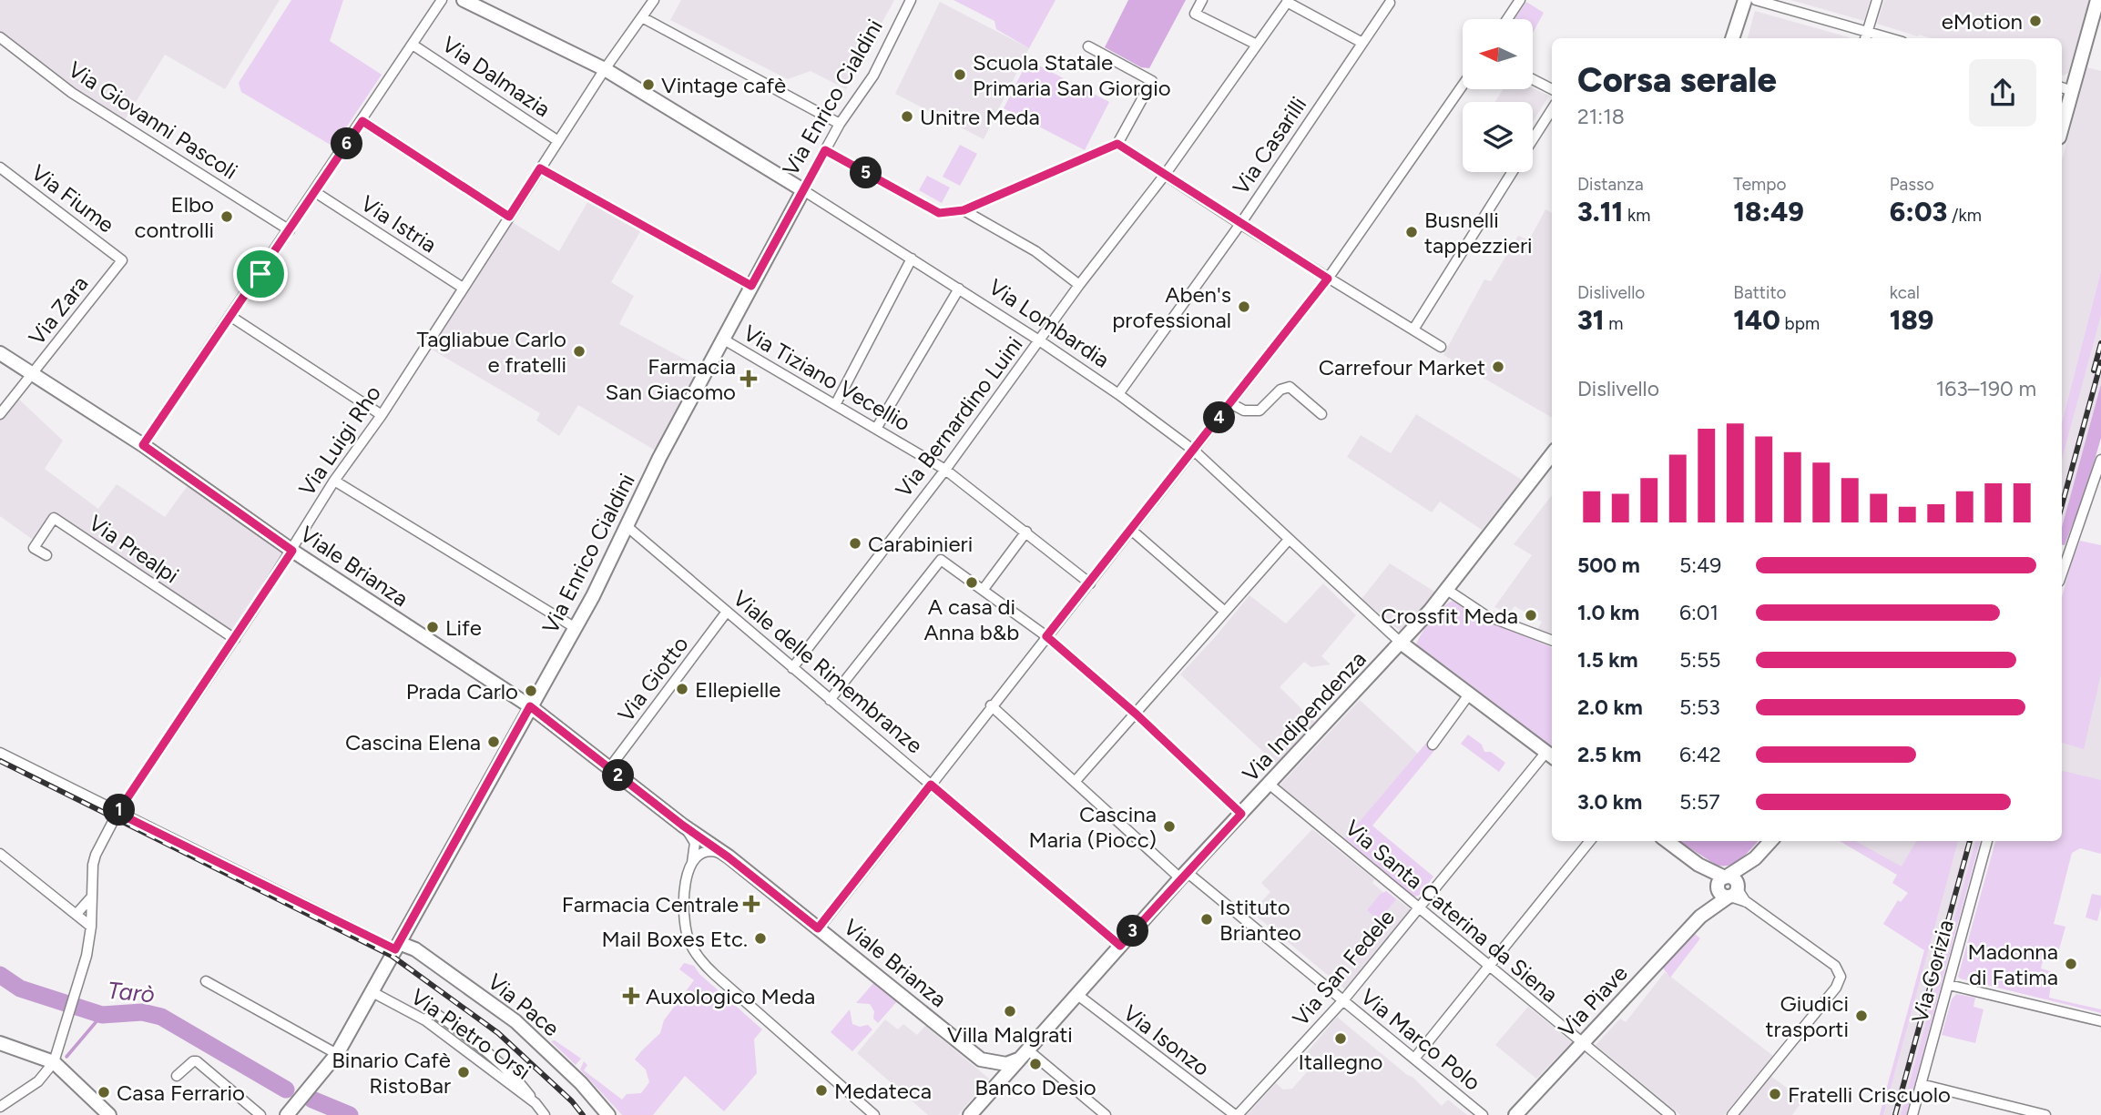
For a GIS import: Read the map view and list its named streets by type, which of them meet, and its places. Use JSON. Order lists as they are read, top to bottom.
{
  "streets": {
    "street": [
      "Via Dalmazia",
      "Via Enrico Cialdini",
      "Via Giovanni Pascoli",
      "Via Casarilli",
      "Via Fiume",
      "Via Istria",
      "Via Zara",
      "Via Lombardia",
      "Via Tiziano Vecellio",
      "Via Bernardino Luini",
      "Via Luigi Rho",
      "Via Prealpi",
      "Viale Brianza",
      "Viale delle Rimembranze",
      "Via Giotto",
      "Via Indipendenza",
      "Via Santa Caterina da Siena",
      "Via San Fedele",
      "Via Gorizia",
      "Via Piave",
      "Via Pace",
      "Via Pietro Orsi",
      "Via Marco Polo",
      "Via Isonzo"
    ]
  },
  "crossings": [
    ["Via Dalmazia", "Via Luigi Rho"],
    ["Via Enrico Cialdini", "Via Lombardia"],
    ["Via Enrico Cialdini", "Via Tiziano Vecellio"],
    ["Via Enrico Cialdini", "Viale Brianza"],
    ["Via Enrico Cialdini", "Viale delle Rimembranze"],
    ["Via Enrico Cialdini", "Via Pace"],
    ["Via Enrico Cialdini", "Via Pietro Orsi"],
    ["Via Casarilli", "Via Lombardia"],
    ["Via Fiume", "Via Zara"],
    ["Via Istria", "Via Luigi Rho"],
    ["Via Zara", "Viale Brianza"],
    ["Via Lombardia", "Via Bernardino Luini"],
    ["Via Lombardia", "Via Luigi Rho"],
    ["Via Lombardia", "Via Indipendenza"],
    ["Via Lombardia", "Via San Fedele"],
    ["Via Tiziano Vecellio", "Via Bernardino Luini"],
    ["Via Bernardino Luini", "Viale delle Rimembranze"],
    ["Via Luigi Rho", "Via Prealpi"],
    ["Via Luigi Rho", "Viale Brianza"],
    ["Viale Brianza", "Via Giotto"],
    ["Viale Brianza", "Via Indipendenza"],
    ["Viale delle Rimembranze", "Via Giotto"],
    ["Viale delle Rimembranze", "Via Indipendenza"],
    ["Via Indipendenza", "Via Santa Caterina da Siena"],
    ["Via Indipendenza", "Via Marco Polo"],
    ["Via Indipendenza", "Via Isonzo"],
    ["Via Santa Caterina da Siena", "Via San Fedele"],
    ["Via Santa Caterina da Siena", "Via Piave"],
    ["Via San Fedele", "Via Marco Polo"],
    ["Via San Fedele", "Via Isonzo"]
  ],
  "water": ["Tarò"],
  "places": {
    "other": [
      "eMotion",
      "Scuola Statale Primaria San Giorgio",
      "Vintage cafè",
      "Unitre Meda",
      "Elbo controlli",
      "Busnelli tappezzieri",
      "Aben's professional",
      "Tagliabue Carlo e fratelli",
      "Carrefour Market",
      "Carabinieri",
      "A casa di Anna b&b",
      "Crossfit Meda",
      "Life",
      "Ellepielle",
      "Prada Carlo",
      "Cascina Elena",
      "Cascina Maria (Piocc)",
      "Istituto Brianteo",
      "Mail Boxes Etc.",
      "Madonna di Fatima",
      "Villa Malgrati",
      "Giudici trasporti",
      "Itallegno",
      "Banco Desio",
      "Binario Cafè RistoBar",
      "Medateca",
      "Casa Ferrario",
      "Fratelli Criscuolo"
    ],
    "health": ["Farmacia San Giacomo", "Farmacia Centrale", "Auxologico Meda"]
  },
  "north": "left",
  "page": {
    "heading": ["Corsa serale", "21:18"],
    "pins": [
      "6",
      "5",
      "4",
      "2",
      "1",
      "3"
    ],
    "stats": [
      ["Distanza", "3.11 km"],
      ["Tempo", "18:49"],
      ["Passo", "6:03 /km"],
      ["Dislivello", "31 m"],
      ["Battito", "140 bpm"],
      ["kcal", "189"]
    ],
    "chart": ["Dislivello", "163–190 m"],
    "list": [
      {
        "name": "500 m",
        "note": "5:49"
      },
      {
        "name": "1.0 km",
        "note": "6:01"
      },
      {
        "name": "1.5 km",
        "note": "5:55"
      },
      {
        "name": "2.0 km",
        "note": "5:53"
      },
      {
        "name": "2.5 km",
        "note": "6:42"
      },
      {
        "name": "3.0 km",
        "note": "5:57"
      }
    ]
  }
}
